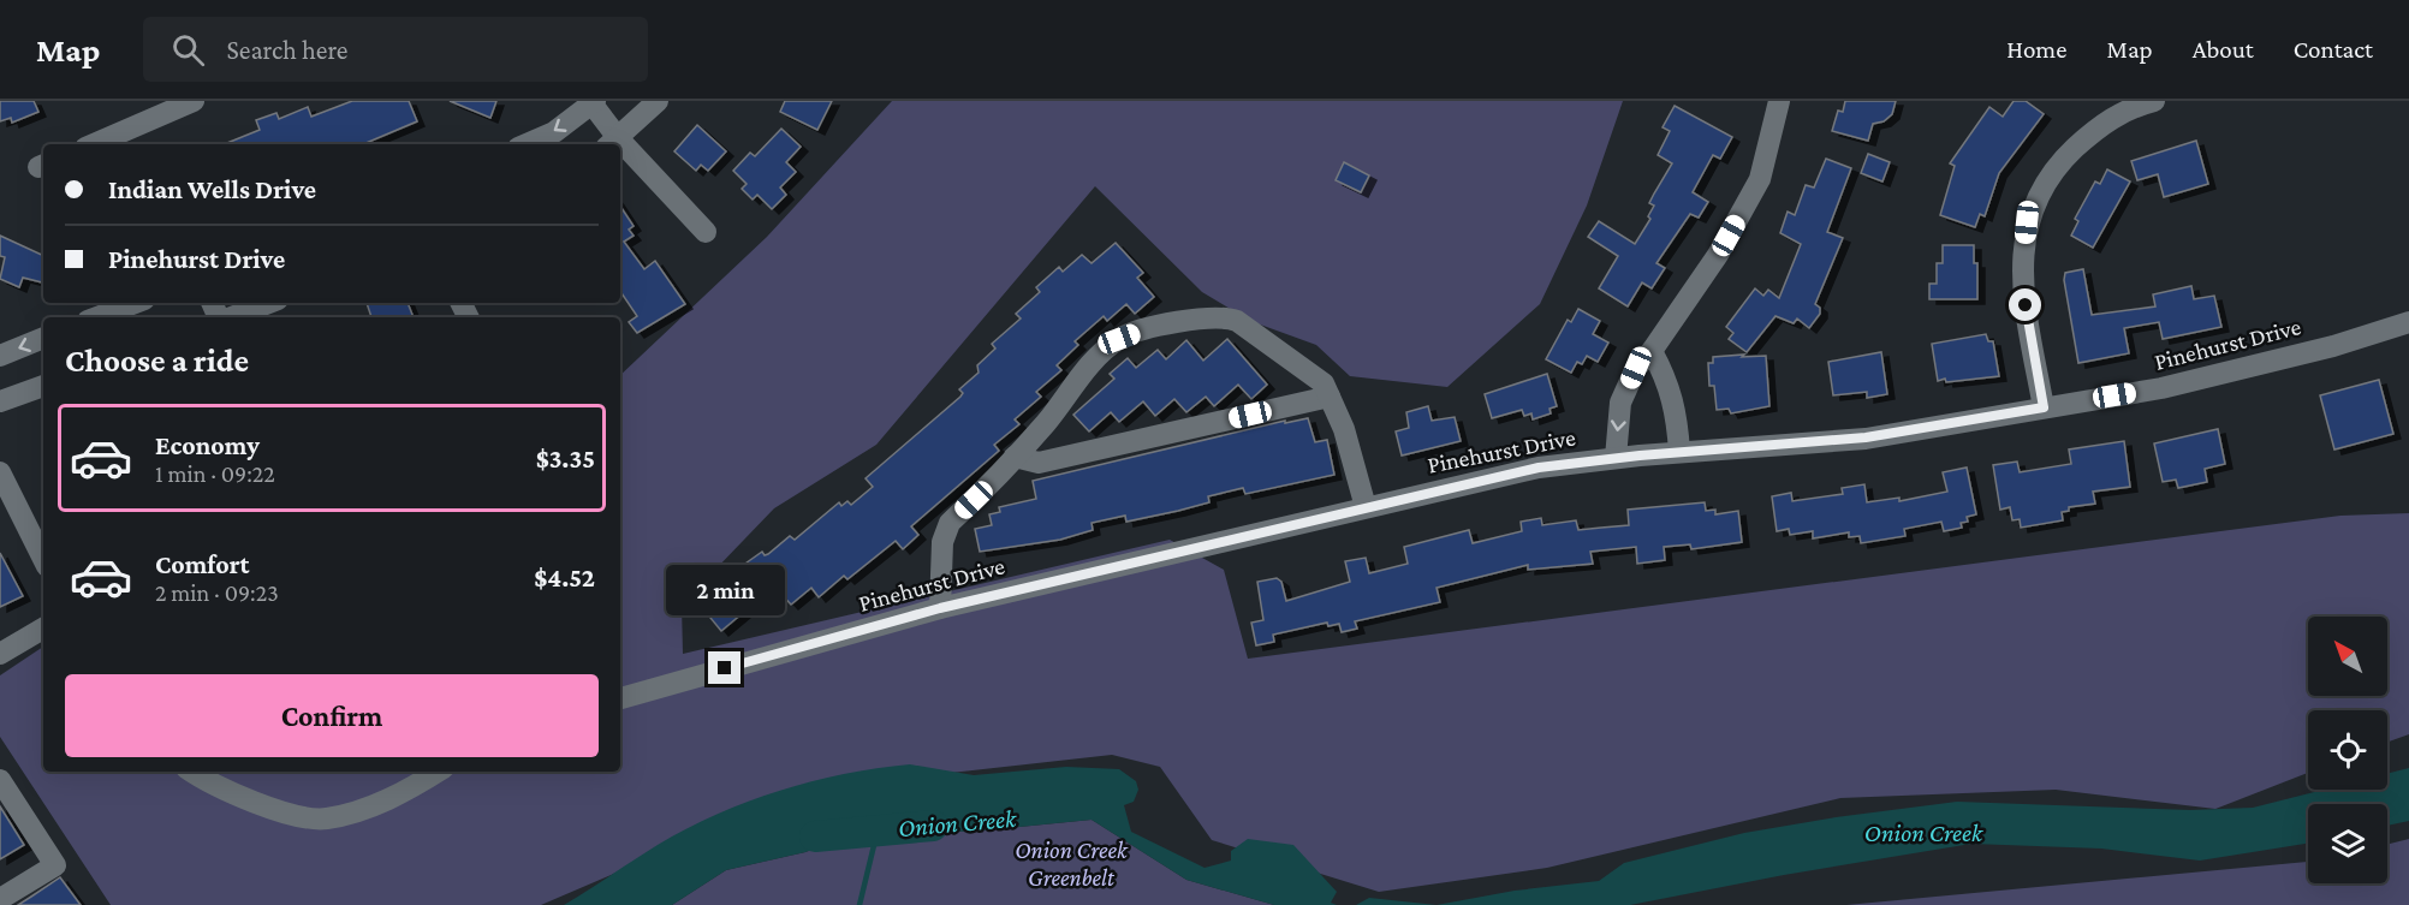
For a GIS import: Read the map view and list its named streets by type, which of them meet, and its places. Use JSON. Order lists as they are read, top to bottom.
{
  "streets": {
    "street": ["Pinehurst Drive"]
  },
  "water": ["Onion Creek"],
  "parks": ["Onion Creek Greenbelt"],
  "north": "top left",
  "page": {
    "header": "Map",
    "search": "Search here",
    "nav": [
      "Home",
      "Map",
      "About",
      "Contact"
    ],
    "banner": ["Indian Wells Drive", "Pinehurst Drive"],
    "heading": "Choose a ride",
    "list": [
      {
        "name": "Economy",
        "note": "1 min · 09:22",
        "value": "$3.35"
      },
      {
        "name": "Comfort",
        "note": "2 min · 09:23",
        "value": "$4.52"
      }
    ],
    "bubble": "2 min",
    "buttons": "Confirm"
  }
}
